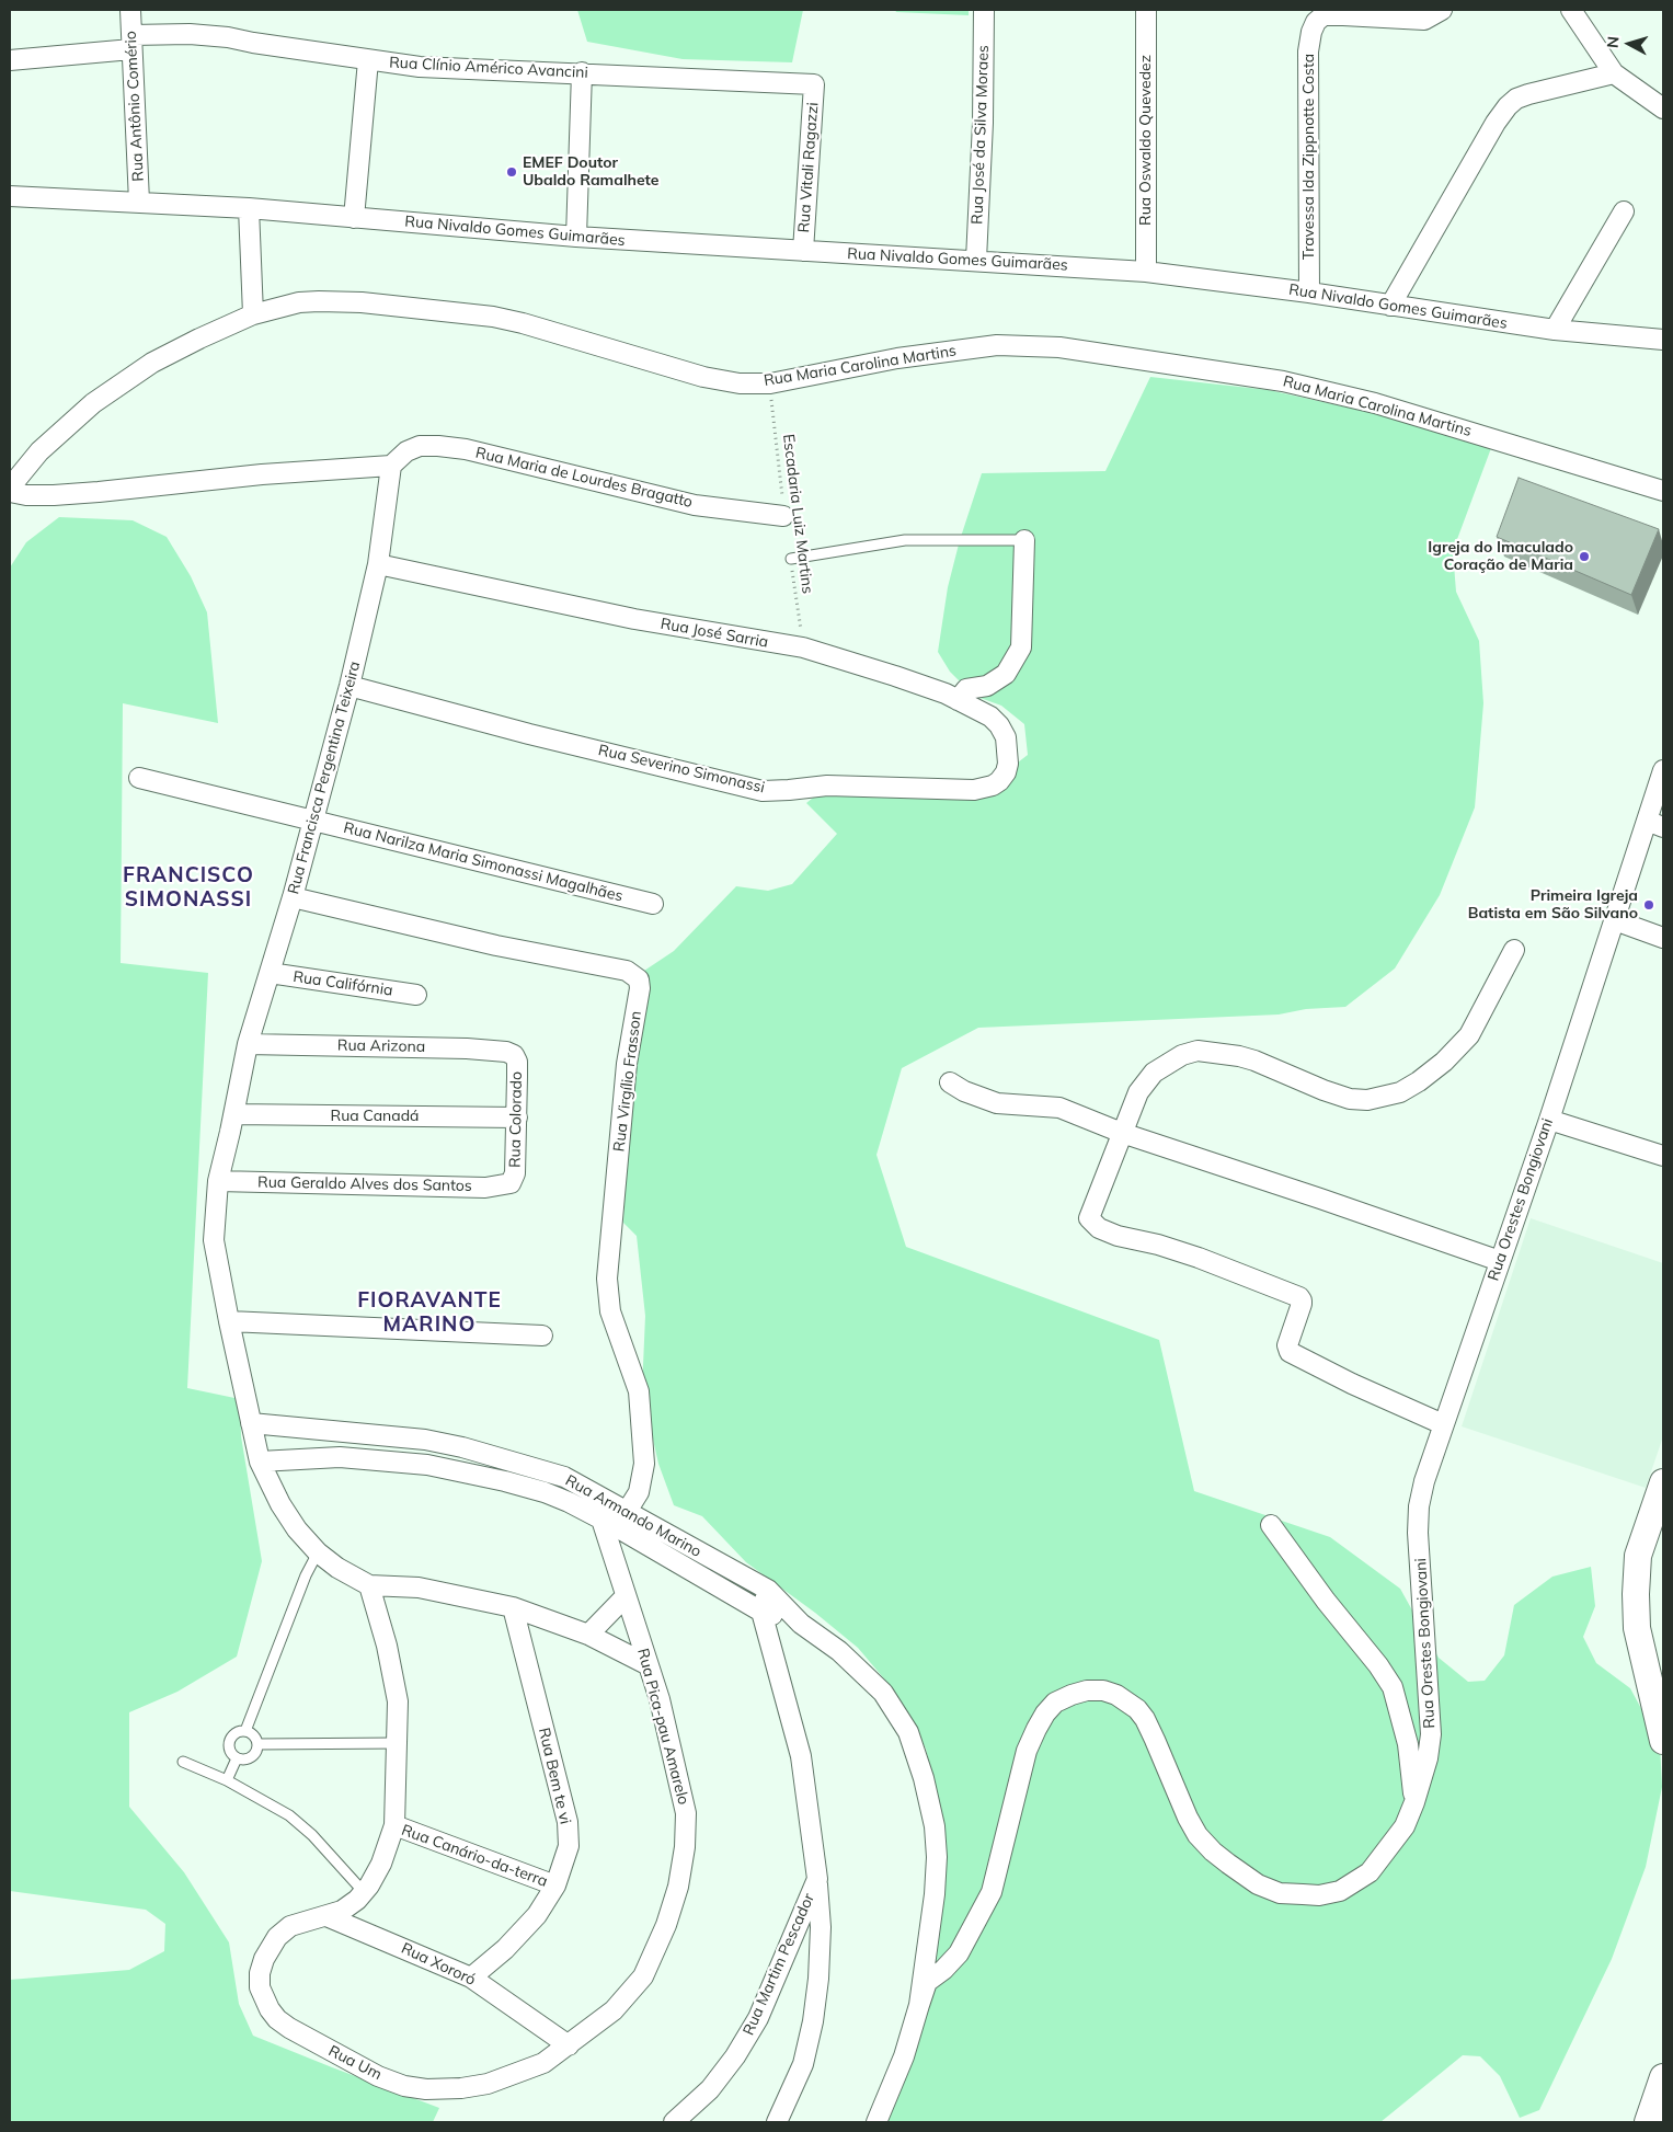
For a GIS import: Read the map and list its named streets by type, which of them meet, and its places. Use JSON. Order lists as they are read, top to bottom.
{
  "streets": {
    "street": [
      "Rua Clínio Américo Avancini",
      "Rua Antônio Comério",
      "Rua José da Silva Moraes",
      "Rua Oswaldo Quevedez",
      "Travessa Ida Zippnotte Costa",
      "Rua Vitali Ragazzi",
      "Rua Nivaldo Gomes Guimarães",
      "Rua Maria Carolina Martins",
      "Rua Maria de Lourdes Bragatto",
      "Rua José Sarria",
      "Rua Severino Simonassi",
      "Rua Francisca Pergentina Teixeira",
      "Rua Narilza Maria Simonassi Magalhães",
      "Rua Califórnia",
      "Rua Arizona",
      "Rua Virgílio Frasson",
      "Rua Canadá",
      "Rua Colorado",
      "Rua Geraldo Alves dos Santos",
      "Rua Orestes Bongiovani",
      "Rua Armando Marino",
      "Rua Pica-pau Amarelo",
      "Rua Bem te vi",
      "Rua Canário-da-terra",
      "Rua Xororó",
      "Rua Martim Pescador",
      "Rua Um"
    ],
    "path": ["Escadaria Luiz Martins"]
  },
  "crossings": [
    ["Rua Clínio Américo Avancini", "Rua Antônio Comério"],
    ["Rua Clínio Américo Avancini", "Rua Vitali Ragazzi"],
    ["Rua Antônio Comério", "Rua Nivaldo Gomes Guimarães"],
    ["Rua José da Silva Moraes", "Rua Nivaldo Gomes Guimarães"],
    ["Rua Oswaldo Quevedez", "Rua Nivaldo Gomes Guimarães"],
    ["Travessa Ida Zippnotte Costa", "Rua Nivaldo Gomes Guimarães"],
    ["Rua Vitali Ragazzi", "Rua Nivaldo Gomes Guimarães"],
    ["Rua Maria Carolina Martins", "Escadaria Luiz Martins"],
    ["Rua Maria de Lourdes Bragatto", "Escadaria Luiz Martins"],
    ["Rua Maria de Lourdes Bragatto", "Rua Francisca Pergentina Teixeira"],
    ["Escadaria Luiz Martins", "Rua José Sarria"],
    ["Rua José Sarria", "Rua Severino Simonassi"],
    ["Rua José Sarria", "Rua Francisca Pergentina Teixeira"],
    ["Rua Severino Simonassi", "Rua Francisca Pergentina Teixeira"],
    ["Rua Francisca Pergentina Teixeira", "Rua Narilza Maria Simonassi Magalhães"],
    ["Rua Francisca Pergentina Teixeira", "Rua Califórnia"],
    ["Rua Francisca Pergentina Teixeira", "Rua Arizona"],
    ["Rua Francisca Pergentina Teixeira", "Rua Virgílio Frasson"],
    ["Rua Francisca Pergentina Teixeira", "Rua Canadá"],
    ["Rua Francisca Pergentina Teixeira", "Rua Geraldo Alves dos Santos"],
    ["Rua Francisca Pergentina Teixeira", "Rua Armando Marino"],
    ["Rua Arizona", "Rua Colorado"],
    ["Rua Virgílio Frasson", "Rua Armando Marino"],
    ["Rua Virgílio Frasson", "Rua Pica-pau Amarelo"],
    ["Rua Canadá", "Rua Colorado"],
    ["Rua Colorado", "Rua Geraldo Alves dos Santos"],
    ["Rua Orestes Bongiovani", "Rua Armando Marino"],
    ["Rua Armando Marino", "Rua Pica-pau Amarelo"],
    ["Rua Armando Marino", "Rua Martim Pescador"],
    ["Rua Pica-pau Amarelo", "Rua Xororó"],
    ["Rua Pica-pau Amarelo", "Rua Um"],
    ["Rua Bem te vi", "Rua Canário-da-terra"],
    ["Rua Bem te vi", "Rua Xororó"],
    ["Rua Xororó", "Rua Um"]
  ],
  "districts": ["FRANCISCO SIMONASSI", "FIORAVANTE MARINO"],
  "places": ["EMEF Doutor Ubaldo Ramalhete", "Igreja do Imaculado Coração de Maria", "Primeira Igreja Batista em São Silvano"],
  "north": "left"
}
